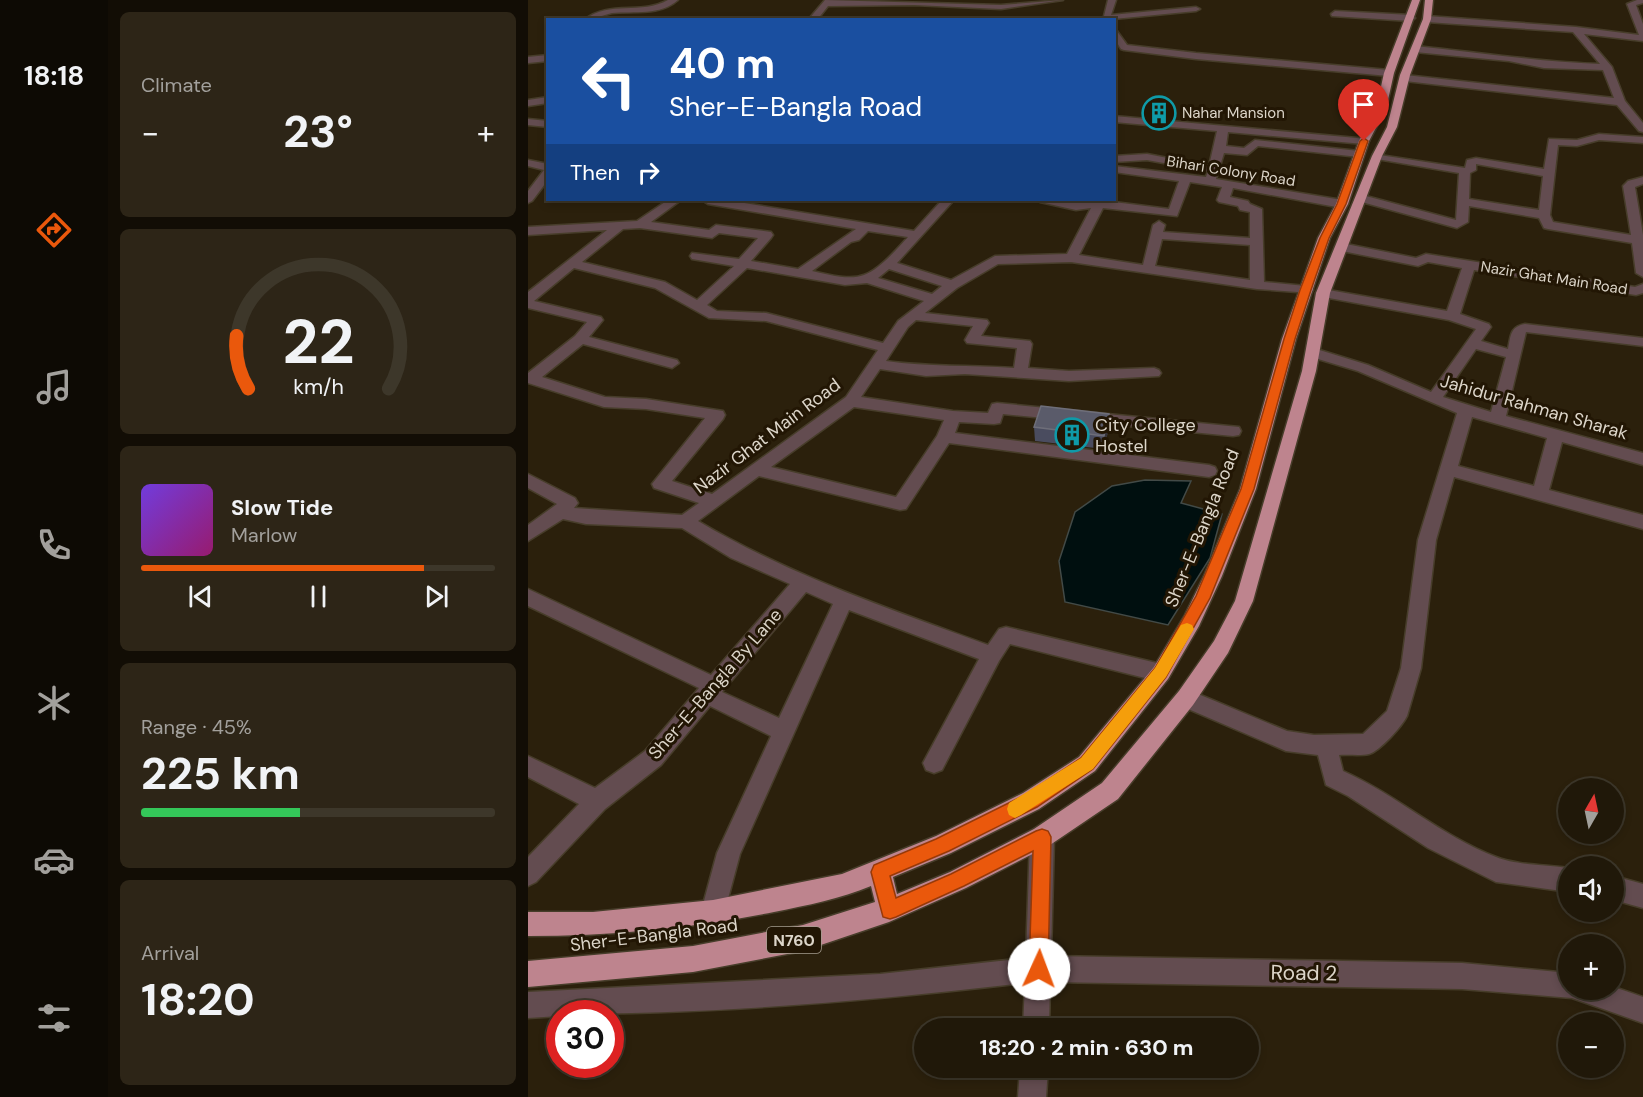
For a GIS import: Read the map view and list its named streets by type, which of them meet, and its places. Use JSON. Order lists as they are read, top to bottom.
{
  "streets": {
    "highway": ["Sher-E-Bangla Road", "N760"],
    "street": [
      "Bihari Colony Road",
      "Nazir Ghat Main Road",
      "Jahidur Rahman Sharak",
      "Sher-E-Bangla By Lane",
      "Road 2"
    ]
  },
  "crossings": [
    ["Bihari Colony Road", "Sher-E-Bangla Road"],
    ["Nazir Ghat Main Road", "Sher-E-Bangla Road"],
    ["Jahidur Rahman Sharak", "Sher-E-Bangla Road"]
  ],
  "places": {
    "building": ["Nahar Mansion", "City College Hostel"]
  },
  "north": "top",
  "page": {
    "tabs": "18:18",
    "tile": [
      "Climate",
      ["Range · 45%", "225 km"],
      ["Arrival", "18:20"]
    ],
    "turn": ["40 m", "Sher-E-Bangla Road"],
    "heat": ["−", "23°", "+"],
    "then": "Then",
    "song": ["Slow Tide", "Marlow"],
    "map_buttons": ["+", "−"],
    "limit": "30",
    "trip": "18:20 · 2 min · 630 m",
    "gauge": ["22", "km/h"]
  }
}
